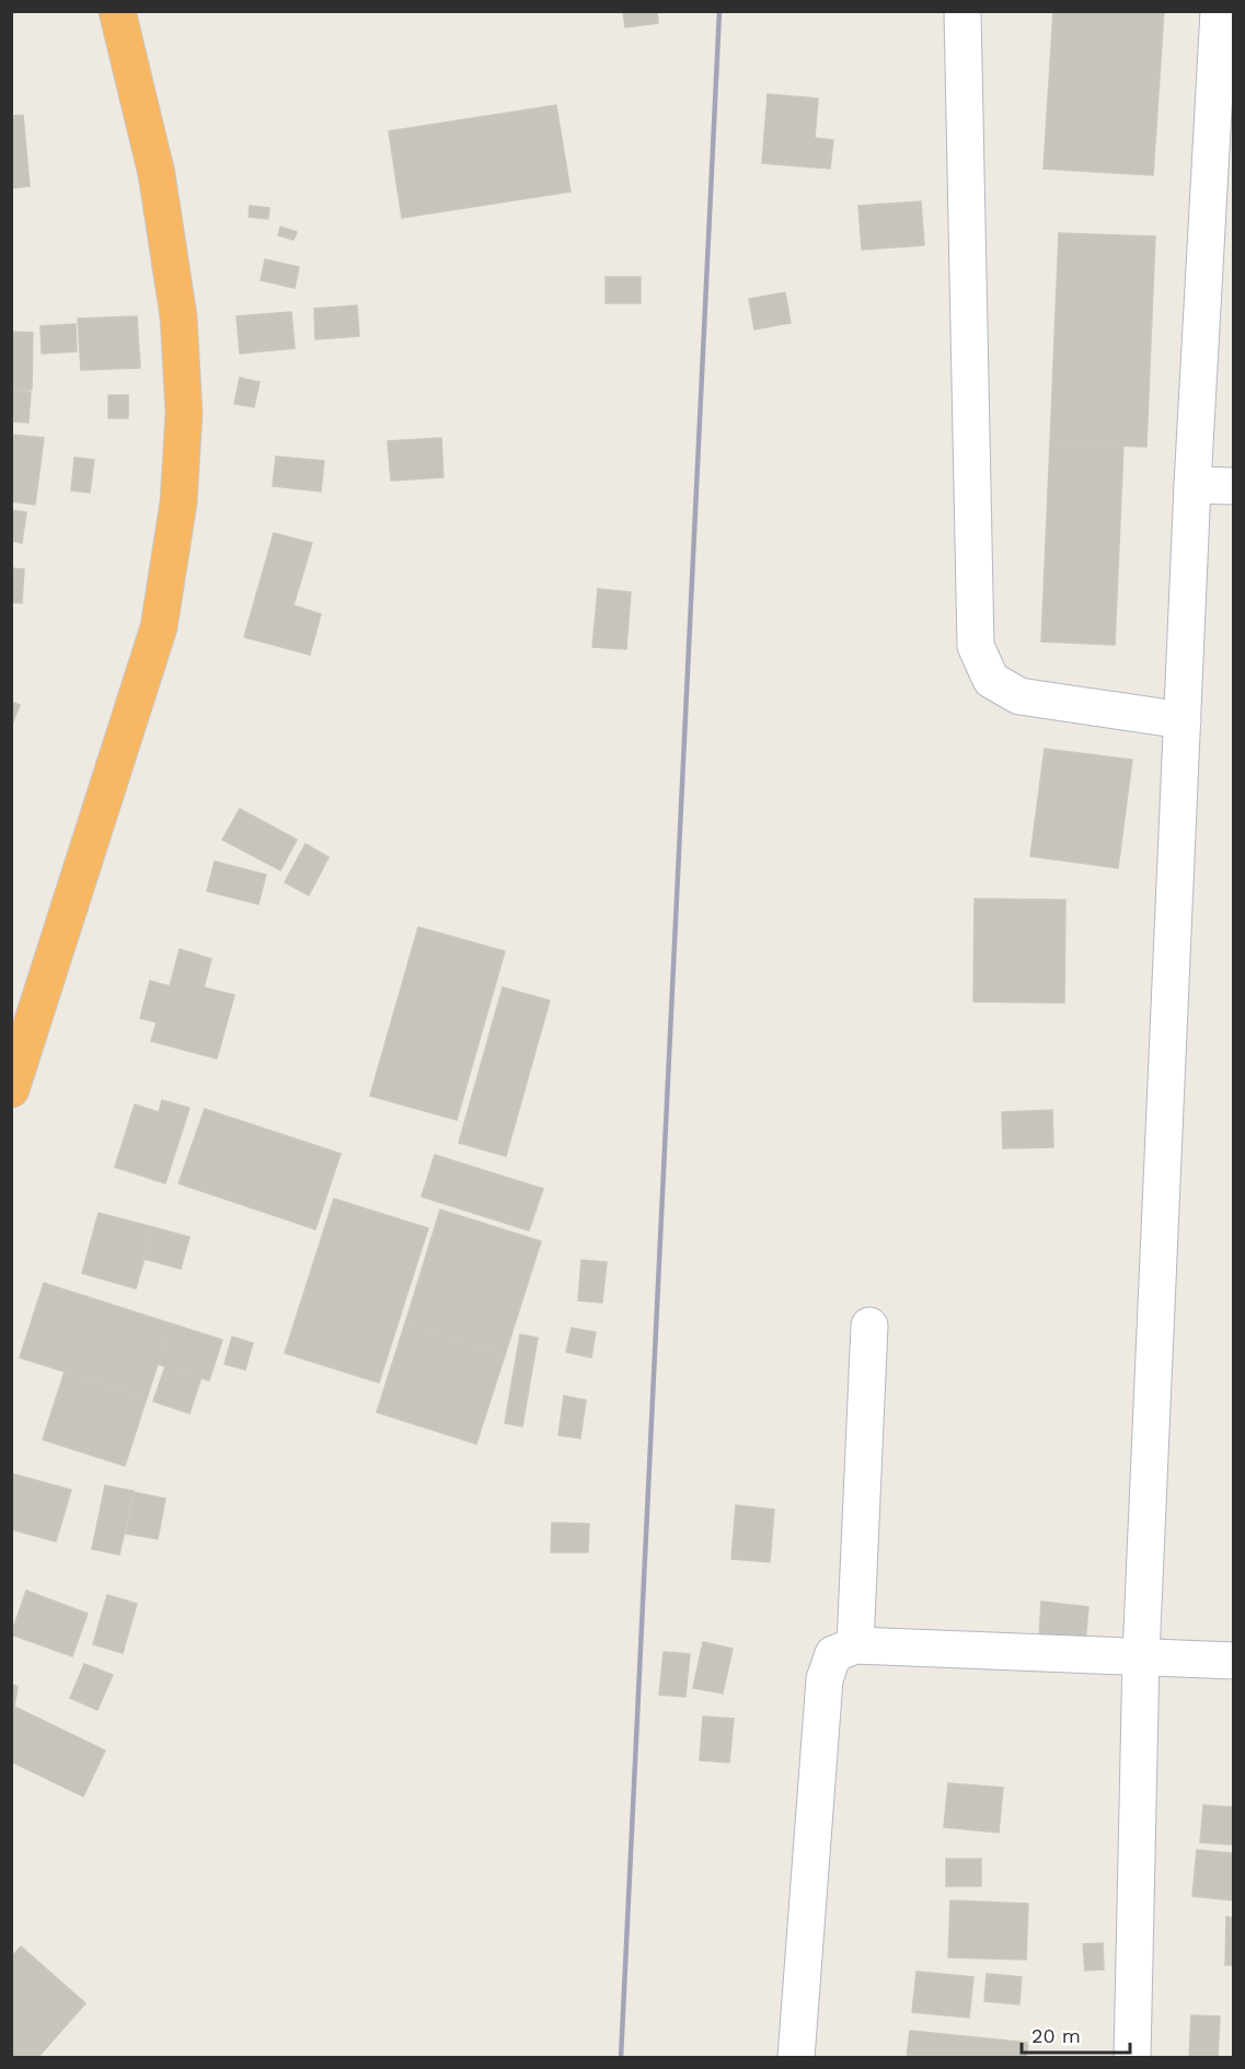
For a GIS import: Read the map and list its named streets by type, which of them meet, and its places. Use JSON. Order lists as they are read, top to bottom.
{
  "scale_bar": "20 m"
}
